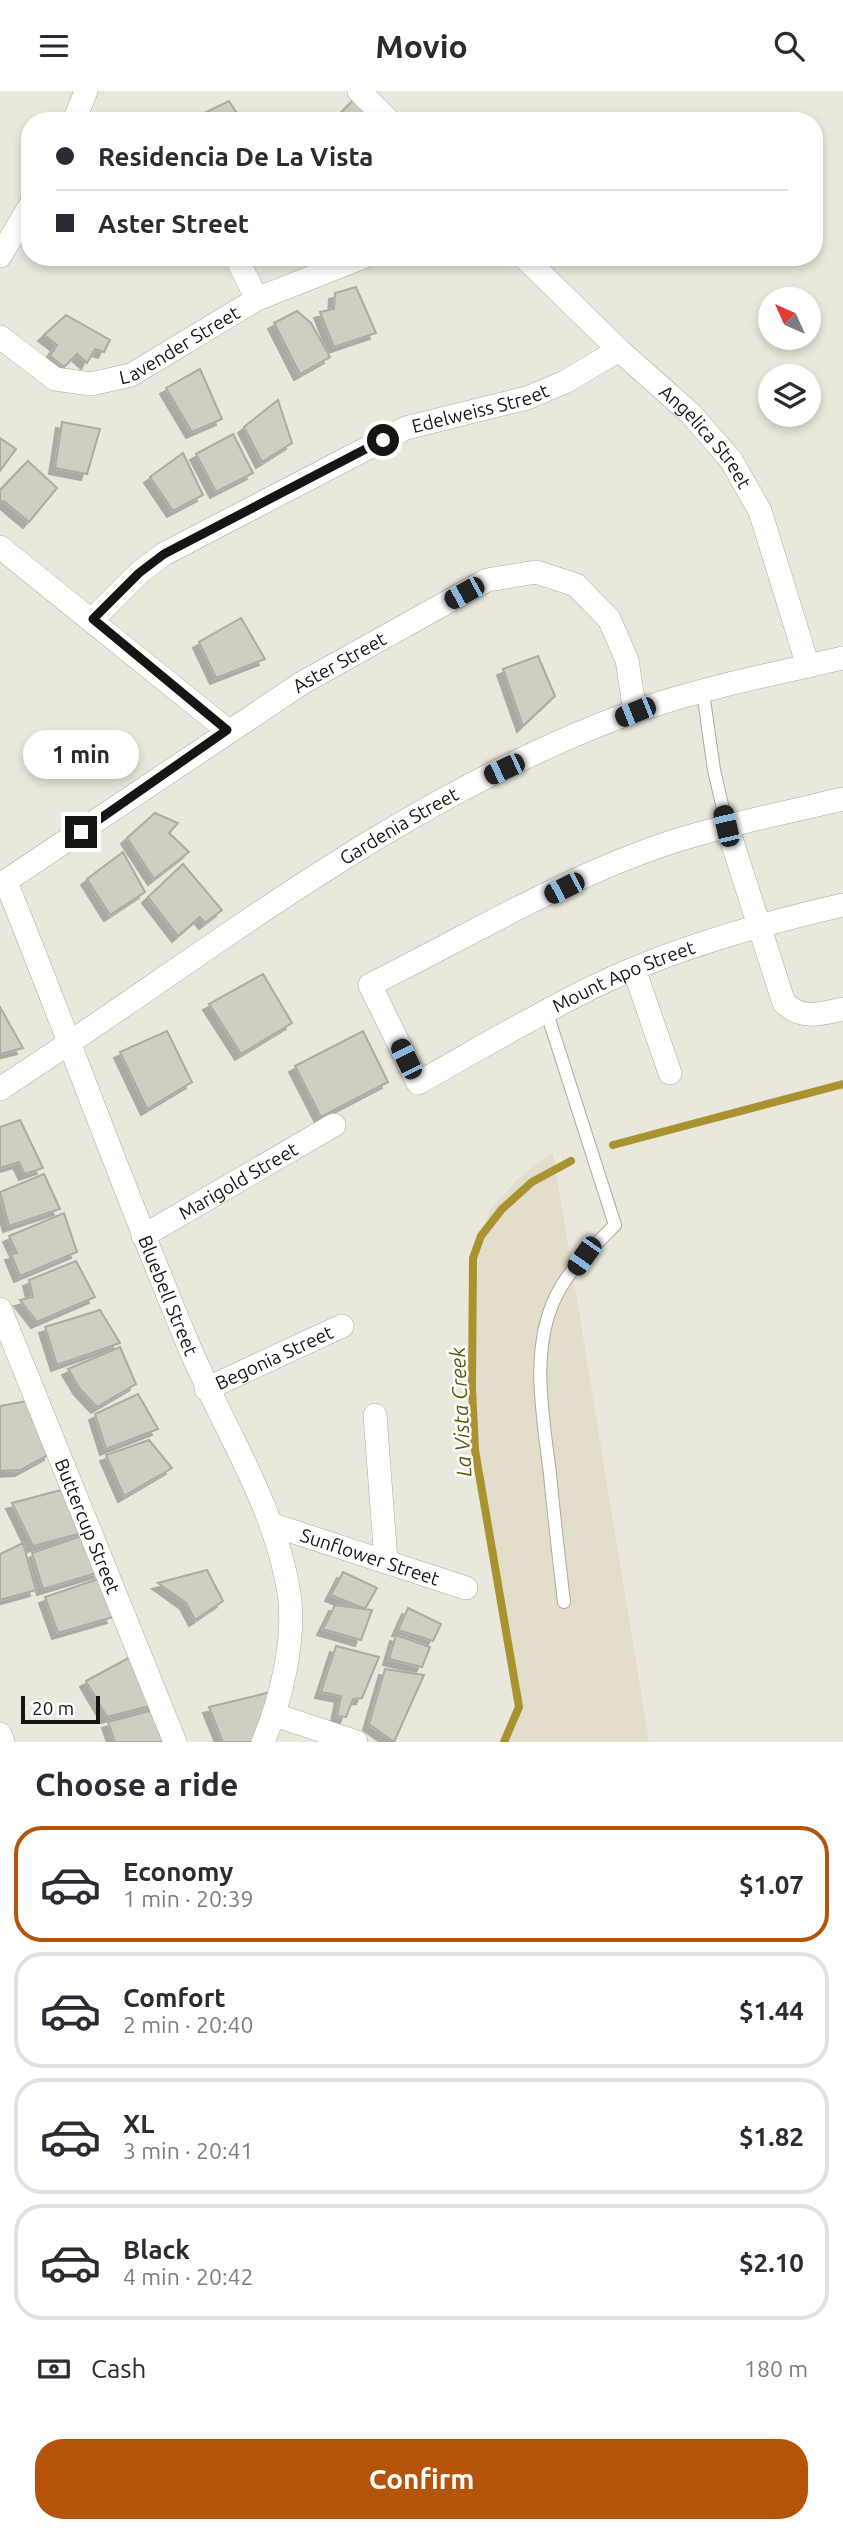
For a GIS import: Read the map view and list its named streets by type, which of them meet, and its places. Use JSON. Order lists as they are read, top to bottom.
{
  "streets": {
    "street": [
      "Lavender Street",
      "Edelweiss Street",
      "Angelica Street",
      "Aster Street",
      "Gardenia Street",
      "Mount Apo Street",
      "Marigold Street",
      "Bluebell Street",
      "Begonia Street",
      "Buttercup Street",
      "Sunflower Street"
    ]
  },
  "crossings": [
    ["Edelweiss Street", "Angelica Street"],
    ["Angelica Street", "Gardenia Street"],
    ["Aster Street", "Gardenia Street"],
    ["Aster Street", "Bluebell Street"],
    ["Gardenia Street", "Bluebell Street"],
    ["Marigold Street", "Bluebell Street"],
    ["Bluebell Street", "Begonia Street"],
    ["Bluebell Street", "Sunflower Street"]
  ],
  "water": ["La Vista Creek"],
  "scale_bar": "20 m",
  "north": "top left",
  "page": {
    "header": "Movio",
    "banner": ["Residencia De La Vista", "Aster Street"],
    "bubble": "1 min",
    "scale": "20 m",
    "heading": "Choose a ride",
    "list": [
      {
        "name": "Economy",
        "note": "1 min · 20:39",
        "value": "$1.07"
      },
      {
        "name": "Comfort",
        "note": "2 min · 20:40",
        "value": "$1.44"
      },
      {
        "name": "XL",
        "note": "3 min · 20:41",
        "value": "$1.82"
      },
      {
        "name": "Black",
        "note": "4 min · 20:42",
        "value": "$2.10"
      }
    ],
    "pay": ["Cash", "180 m"],
    "buttons": "Confirm"
  }
}
